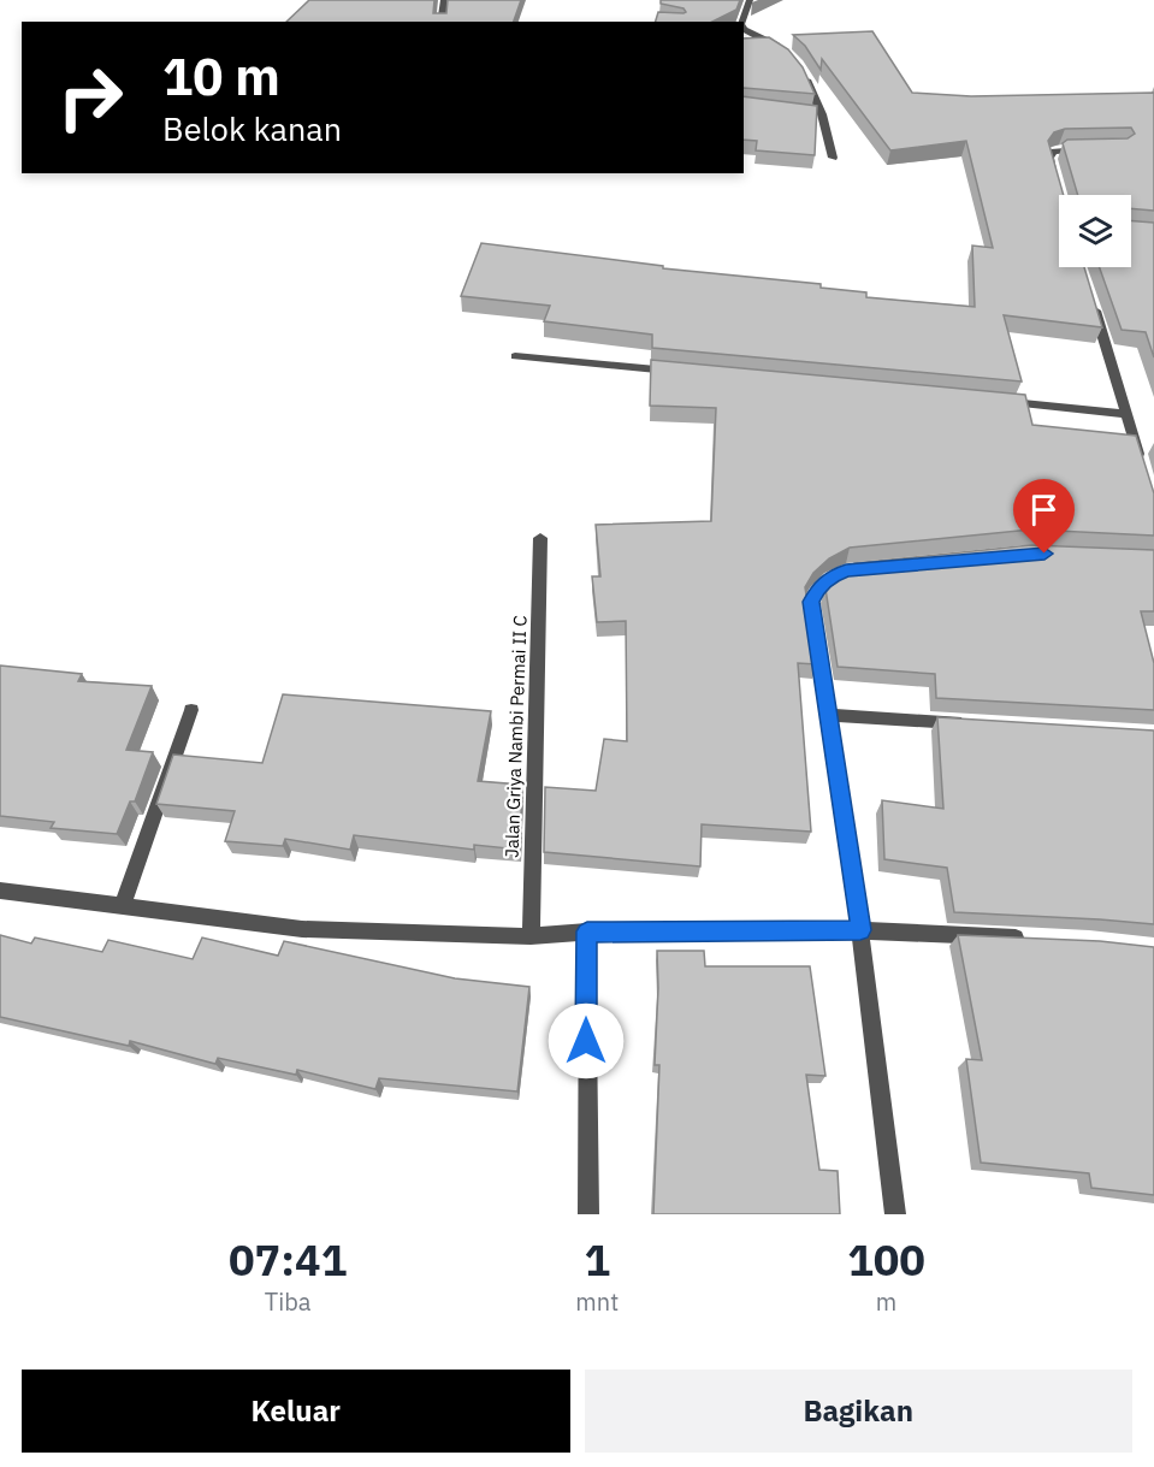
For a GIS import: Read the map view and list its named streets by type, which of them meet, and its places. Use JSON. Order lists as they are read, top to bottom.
{
  "streets": {
    "street": ["Jalan Griya Nambi Permai II C"]
  },
  "page": {
    "turn": ["10 m", "Belok kanan"],
    "eta": [
      "07:41",
      "Tiba",
      "1",
      "mnt",
      "100",
      "m"
    ],
    "buttons": ["Keluar", "Bagikan"]
  }
}
